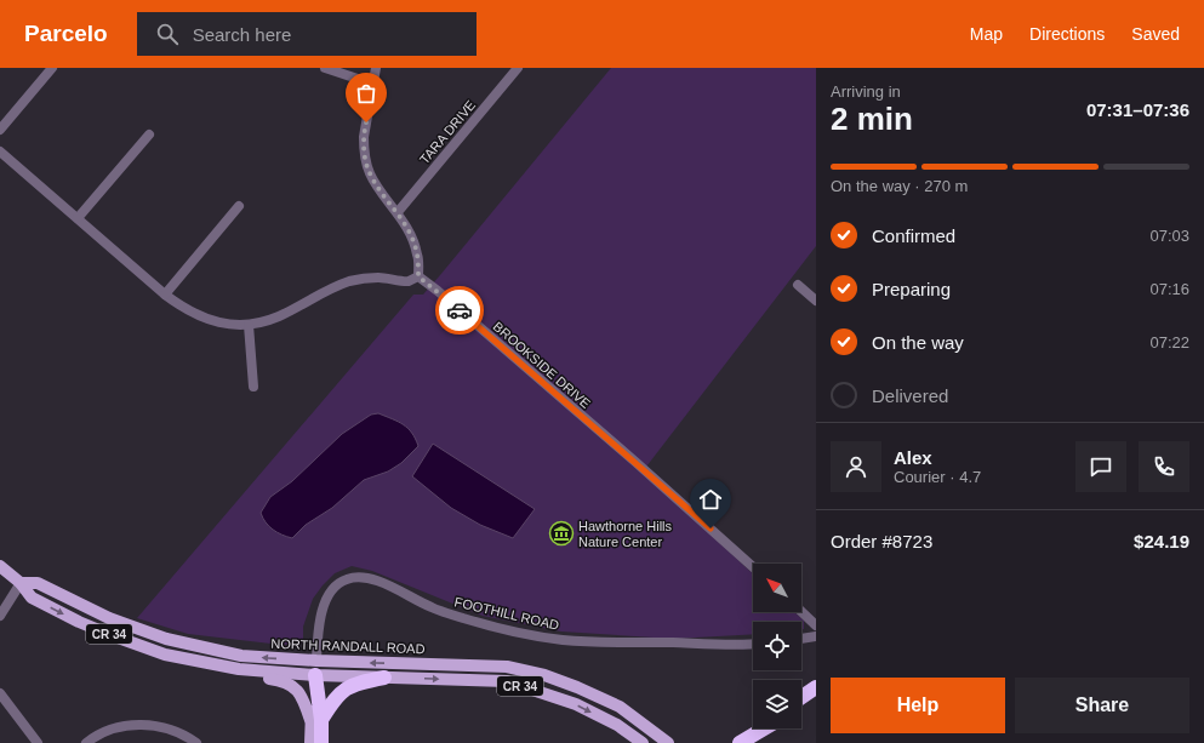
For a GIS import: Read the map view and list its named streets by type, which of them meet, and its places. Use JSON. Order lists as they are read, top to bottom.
{
  "streets": {
    "main road": ["CR 34", "NORTH RANDALL ROAD"],
    "street": ["TARA DRIVE", "BROOKSIDE DRIVE", "FOOTHILL ROAD"]
  },
  "crossings": [
    ["FOOTHILL ROAD", "NORTH RANDALL ROAD"]
  ],
  "places": {
    "museum": ["Hawthorne Hills Nature Center"]
  },
  "north": "top left",
  "page": {
    "header": "Parcelo",
    "search": "Search here",
    "nav": ["Map", "Directions", "Saved"],
    "heading": ["2 min", "Arriving in", "07:31–07:36"],
    "panel": [
      "Alex",
      "Courier · 4.7",
      "Order #8723",
      "$24.19"
    ],
    "bar": "On the way · 270 m",
    "list": [
      ["Confirmed", "07:03"],
      ["Preparing", "07:16"],
      ["On the way", "07:22"],
      "Delivered"
    ],
    "buttons": ["Help", "Share"]
  }
}
